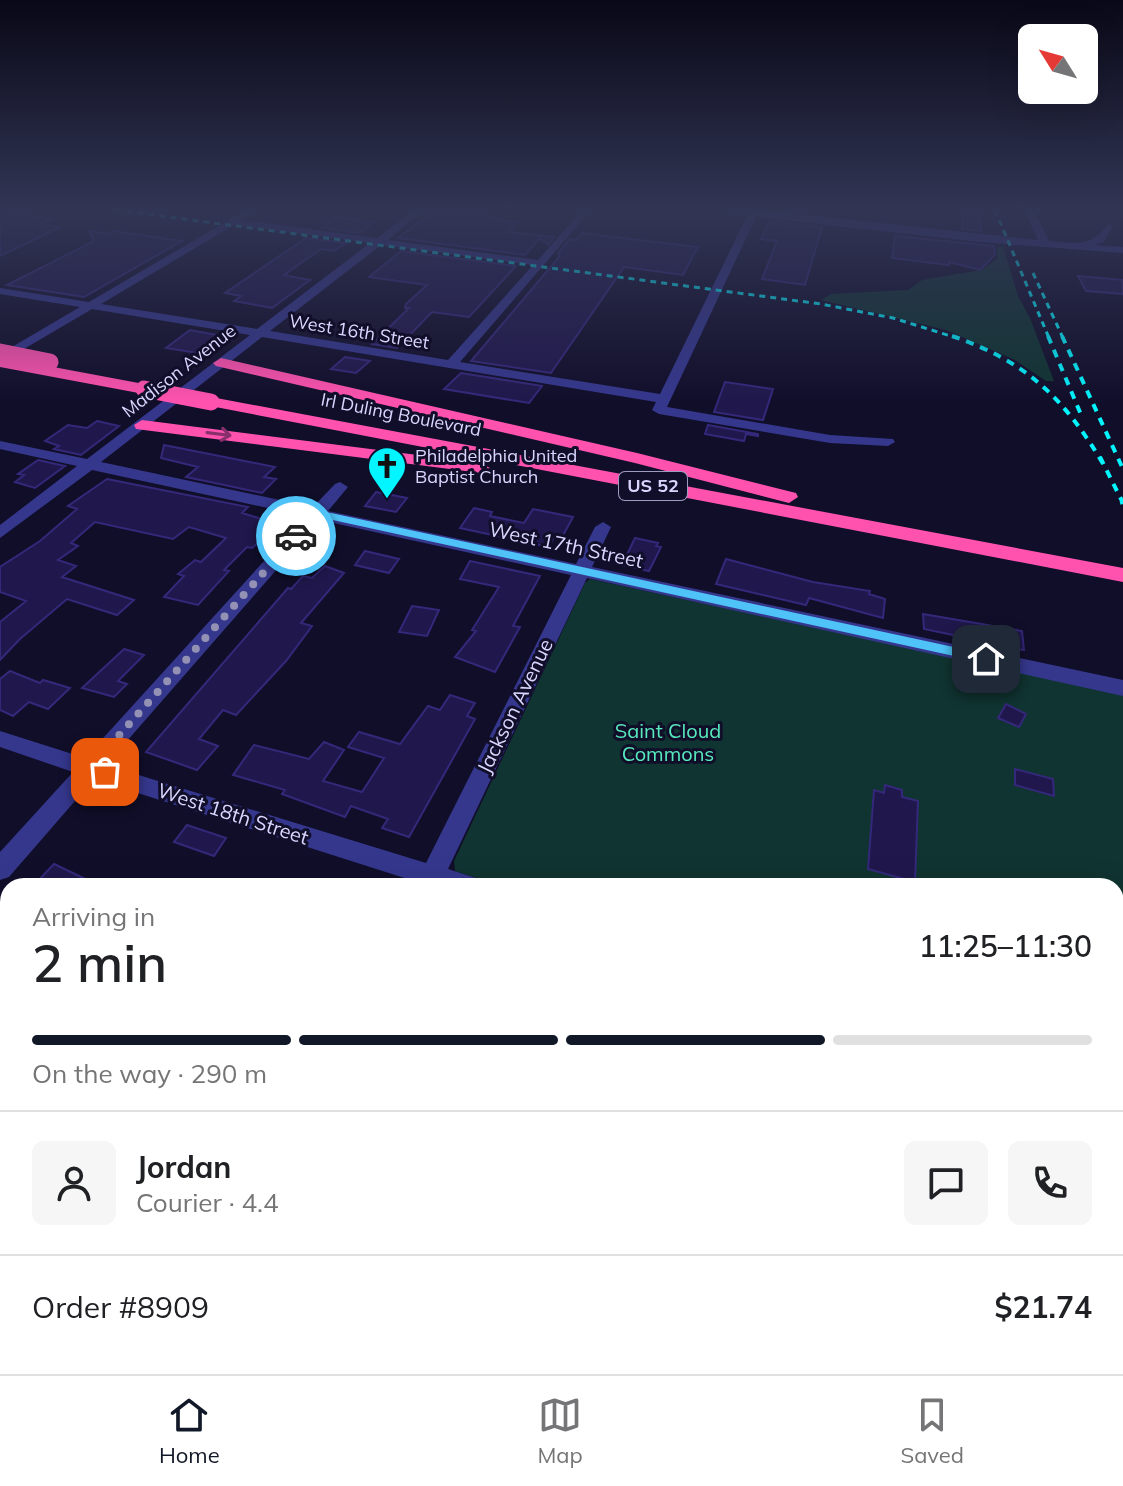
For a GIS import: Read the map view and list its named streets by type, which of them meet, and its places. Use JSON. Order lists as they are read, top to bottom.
{
  "streets": {
    "highway": ["Irl Duling Boulevard", "US 52"],
    "street": [
      "West 16th Street",
      "Madison Avenue",
      "West 17th Street",
      "Jackson Avenue",
      "West 18th Street"
    ]
  },
  "crossings": [
    ["West 16th Street", "Madison Avenue"],
    ["Madison Avenue", "West 17th Street"],
    ["West 17th Street", "Jackson Avenue"]
  ],
  "parks": ["Saint Cloud Commons"],
  "places": {
    "church": ["Philadelphia United Baptist Church"]
  },
  "north": "top left",
  "page": {
    "heading": ["2 min", "Arriving in", "11:25–11:30"],
    "panel": [
      "Jordan",
      "Courier · 4.4",
      "Order #8909",
      "$21.74"
    ],
    "bar": "On the way · 290 m",
    "tabs": ["Home", "Map", "Saved"]
  }
}
